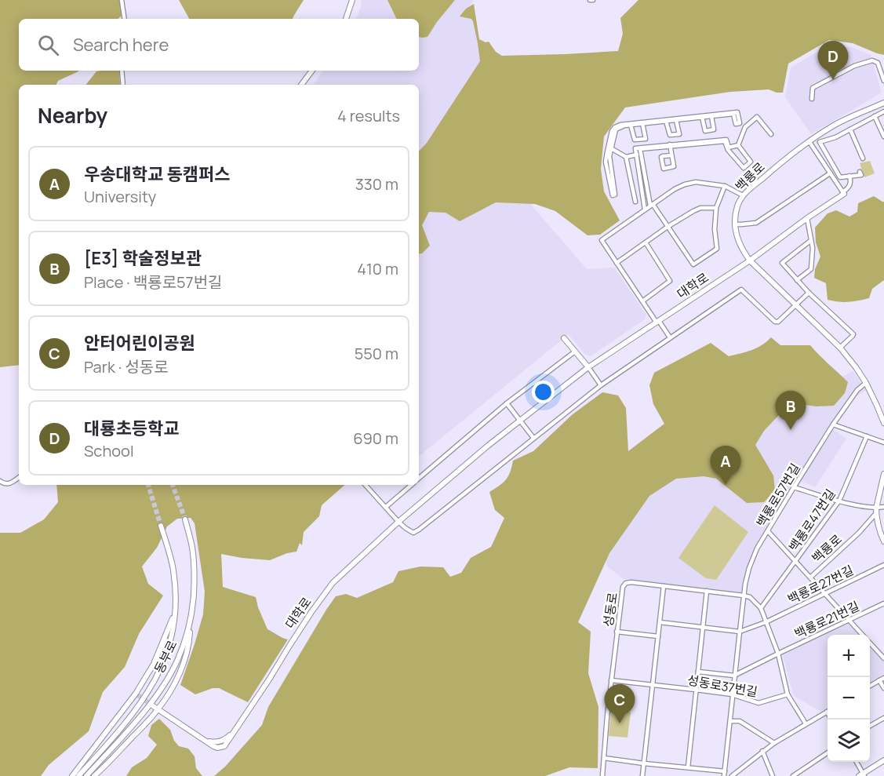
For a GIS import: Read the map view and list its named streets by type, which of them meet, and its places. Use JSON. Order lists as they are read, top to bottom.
{
  "streets": {
    "main road": ["백룡로", "대학로", "동부로"],
    "street": [
      "백룡로57번길",
      "백룡로47번길",
      "백룡로27번길",
      "성동로",
      "백룡로21번길",
      "성동로37번길"
    ]
  },
  "crossings": [
    ["백룡로", "대학로"],
    ["백룡로", "백룡로57번길"],
    ["백룡로57번길", "백룡로27번길"],
    ["백룡로57번길", "성동로"],
    ["백룡로57번길", "백룡로21번길"],
    ["백룡로57번길", "성동로37번길"],
    ["성동로", "성동로37번길"]
  ],
  "page": {
    "search": "Search here",
    "pins": [
      "D",
      "B",
      "A",
      "C"
    ],
    "heading": ["Nearby", "4 results"],
    "list": [
      {
        "mark": "A",
        "name": "우송대학교 동캠퍼스",
        "note": "University",
        "value": "330 m"
      },
      {
        "mark": "B",
        "name": "[E3] 학술정보관",
        "note": "Place · 백룡로57번길",
        "value": "410 m"
      },
      {
        "mark": "C",
        "name": "안터어린이공원",
        "note": "Park · 성동로",
        "value": "550 m"
      },
      {
        "mark": "D",
        "name": "대룡초등학교",
        "note": "School",
        "value": "690 m"
      }
    ],
    "map_buttons": ["+", "−"]
  }
}
